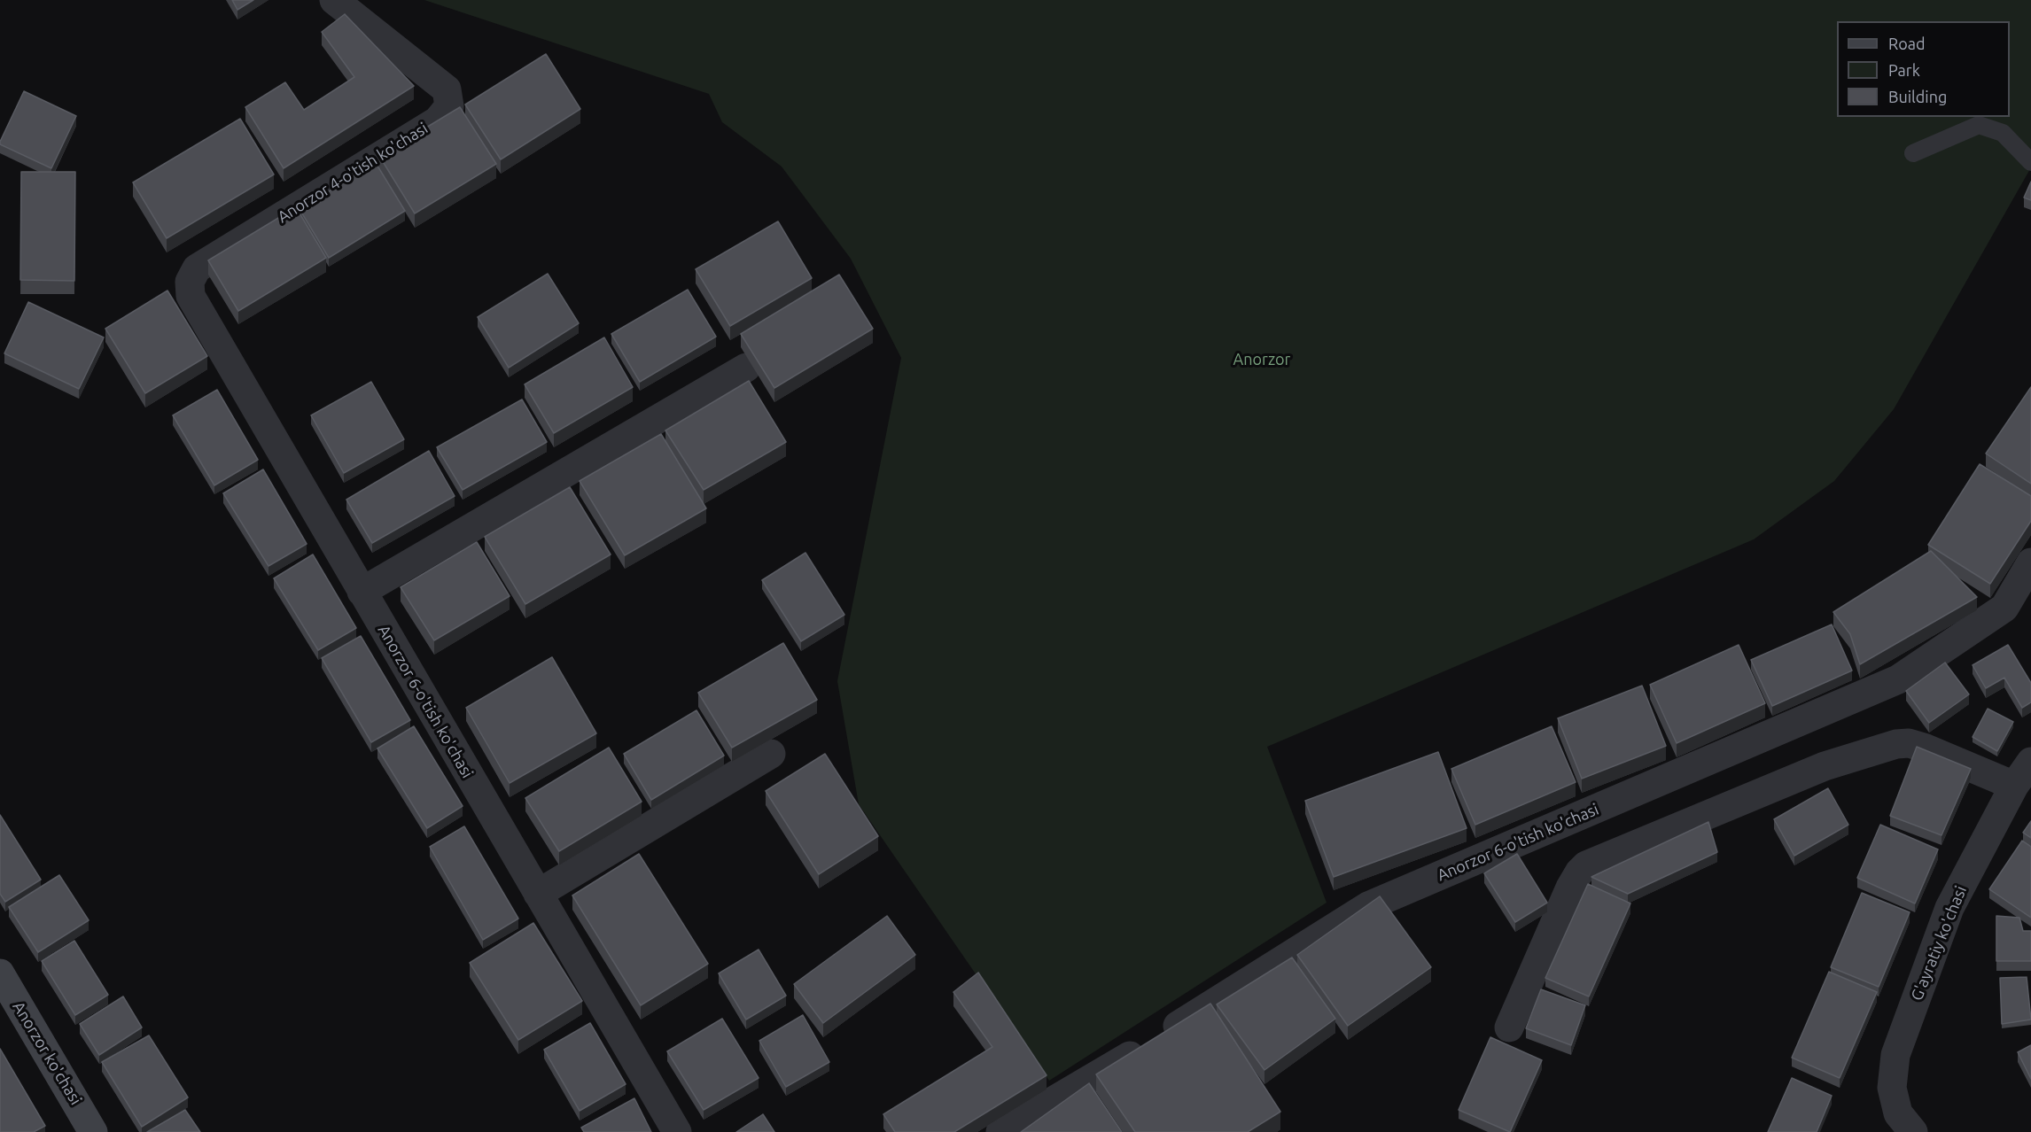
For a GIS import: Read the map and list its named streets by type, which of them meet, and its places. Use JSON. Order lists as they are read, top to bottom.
{
  "streets": {
    "street": [
      "Anorzor 4-o'tish ko'chasi",
      "Anorzor 6-o'tish ko'chasi",
      "G'ayratiy ko'chasi",
      "Anorzor ko'chasi"
    ]
  },
  "crossings": [
    ["Anorzor 4-o'tish ko'chasi", "Anorzor 6-o'tish ko'chasi"]
  ],
  "parks": ["Anorzor"],
  "legend": ["Road", "Park", "Building"]
}
